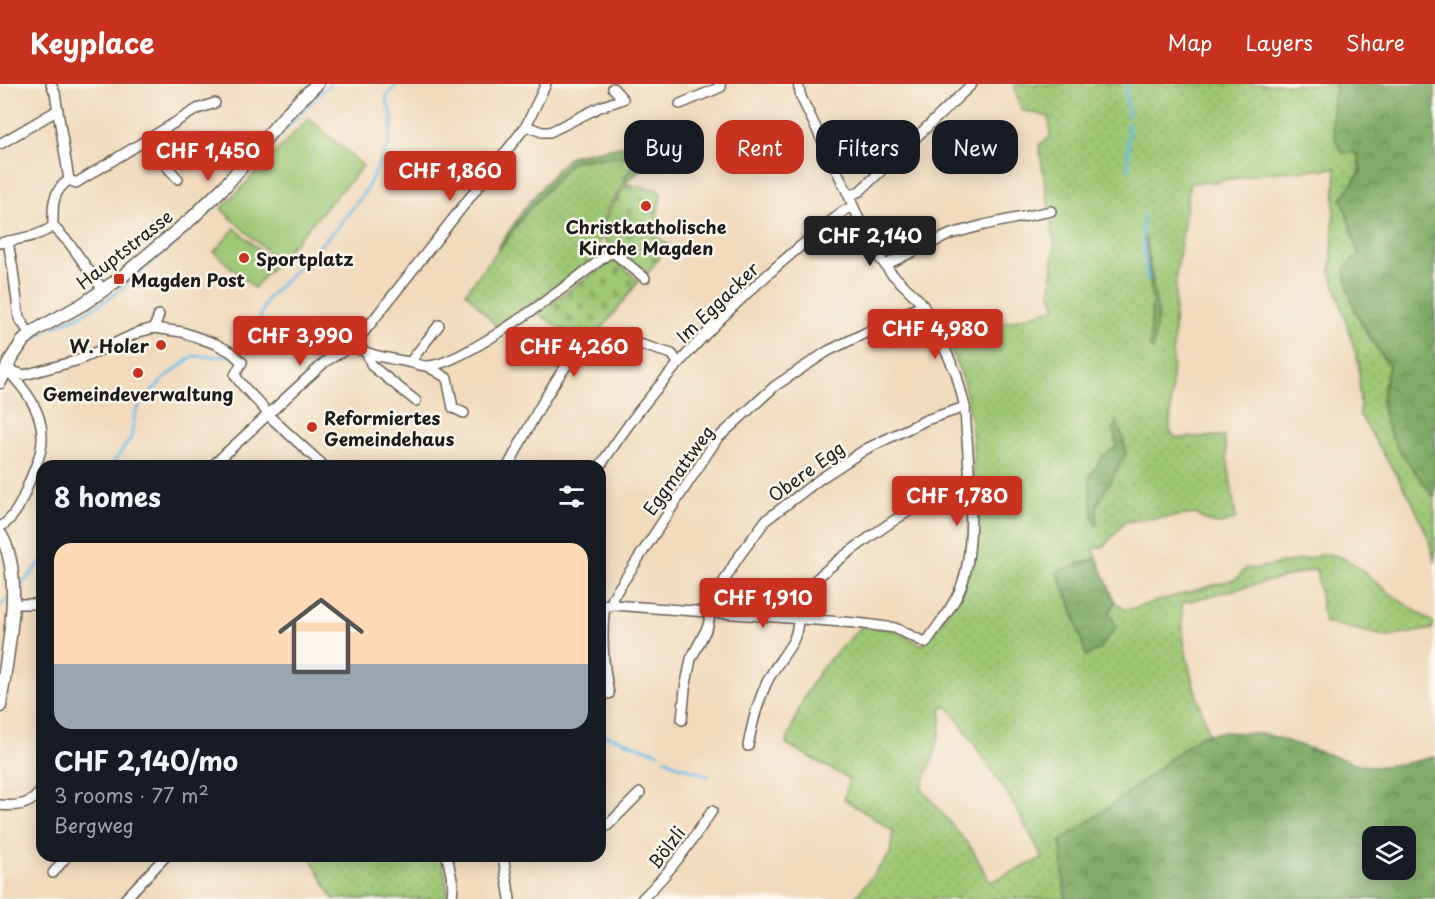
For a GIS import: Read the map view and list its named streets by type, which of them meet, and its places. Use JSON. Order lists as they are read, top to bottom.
{
  "streets": {
    "main road": ["Hauptstrasse"],
    "street": [
      "Im Eggacker",
      "Eggmattweg",
      "Obere Egg",
      "Bölzli"
    ]
  },
  "places": {
    "other": [
      "Christkatholische Kirche Magden",
      "Sportplatz",
      "W. Holer",
      "Gemeindeverwaltung",
      "Reformiertes Gemeindehaus"
    ],
    "transit": ["Magden Post"]
  },
  "page": {
    "header": "Keyplace",
    "nav": ["Map", "Layers", "Share"],
    "chip": [
      "Buy",
      "Rent",
      "Filters",
      "New"
    ],
    "price": [
      "CHF 1,450",
      "CHF 1,860",
      "CHF 2,140",
      "CHF 4,980",
      "CHF 3,990",
      "CHF 4,260",
      "CHF 1,780",
      "CHF 1,910"
    ],
    "heading": "8 homes",
    "list": [
      {
        "name": "CHF 2,140/mo",
        "note": "3 rooms · 77 m² · Bergweg"
      }
    ]
  }
}
